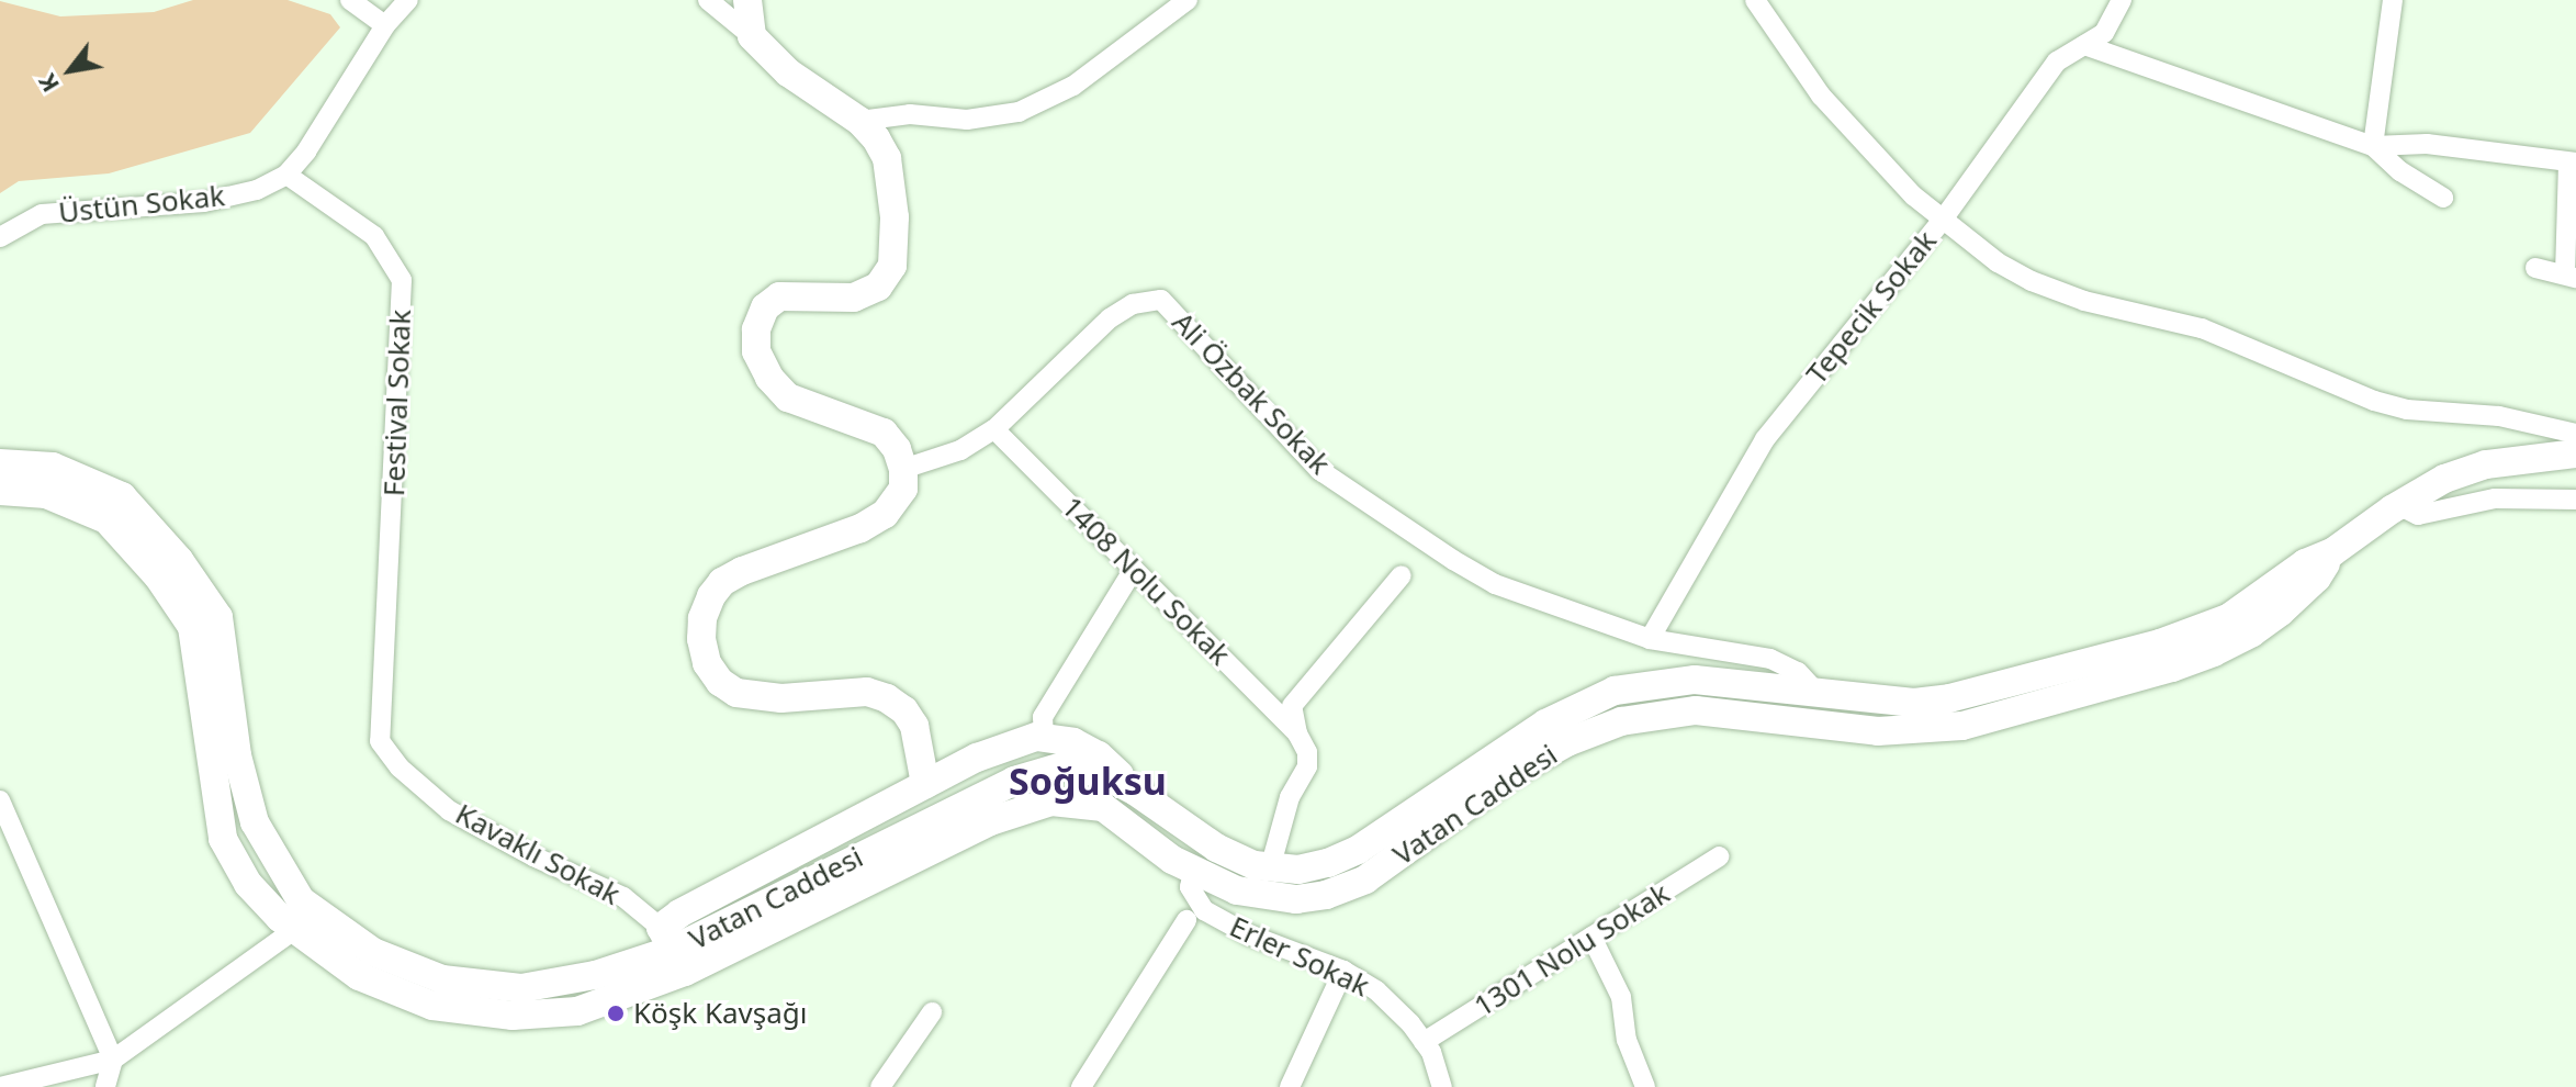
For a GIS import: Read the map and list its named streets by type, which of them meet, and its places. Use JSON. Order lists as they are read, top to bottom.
{
  "streets": {
    "street": [
      "Üstün Sokak",
      "Tepecik Sokak",
      "Ali Özbak Sokak",
      "Festival Sokak",
      "1408 Nolu Sokak",
      "Vatan Caddesi",
      "Kavaklı Sokak",
      "1301 Nolu Sokak",
      "Erler Sokak"
    ]
  },
  "crossings": [
    ["Üstün Sokak", "Festival Sokak"],
    ["Tepecik Sokak", "Ali Özbak Sokak"],
    ["Ali Özbak Sokak", "1408 Nolu Sokak"],
    ["Ali Özbak Sokak", "Vatan Caddesi"],
    ["Festival Sokak", "Kavaklı Sokak"],
    ["Vatan Caddesi", "Kavaklı Sokak"],
    ["Vatan Caddesi", "Erler Sokak"],
    ["1301 Nolu Sokak", "Erler Sokak"]
  ],
  "districts": ["Soğuksu"],
  "places": ["Köşk Kavşağı"],
  "north": "bottom left"
}
